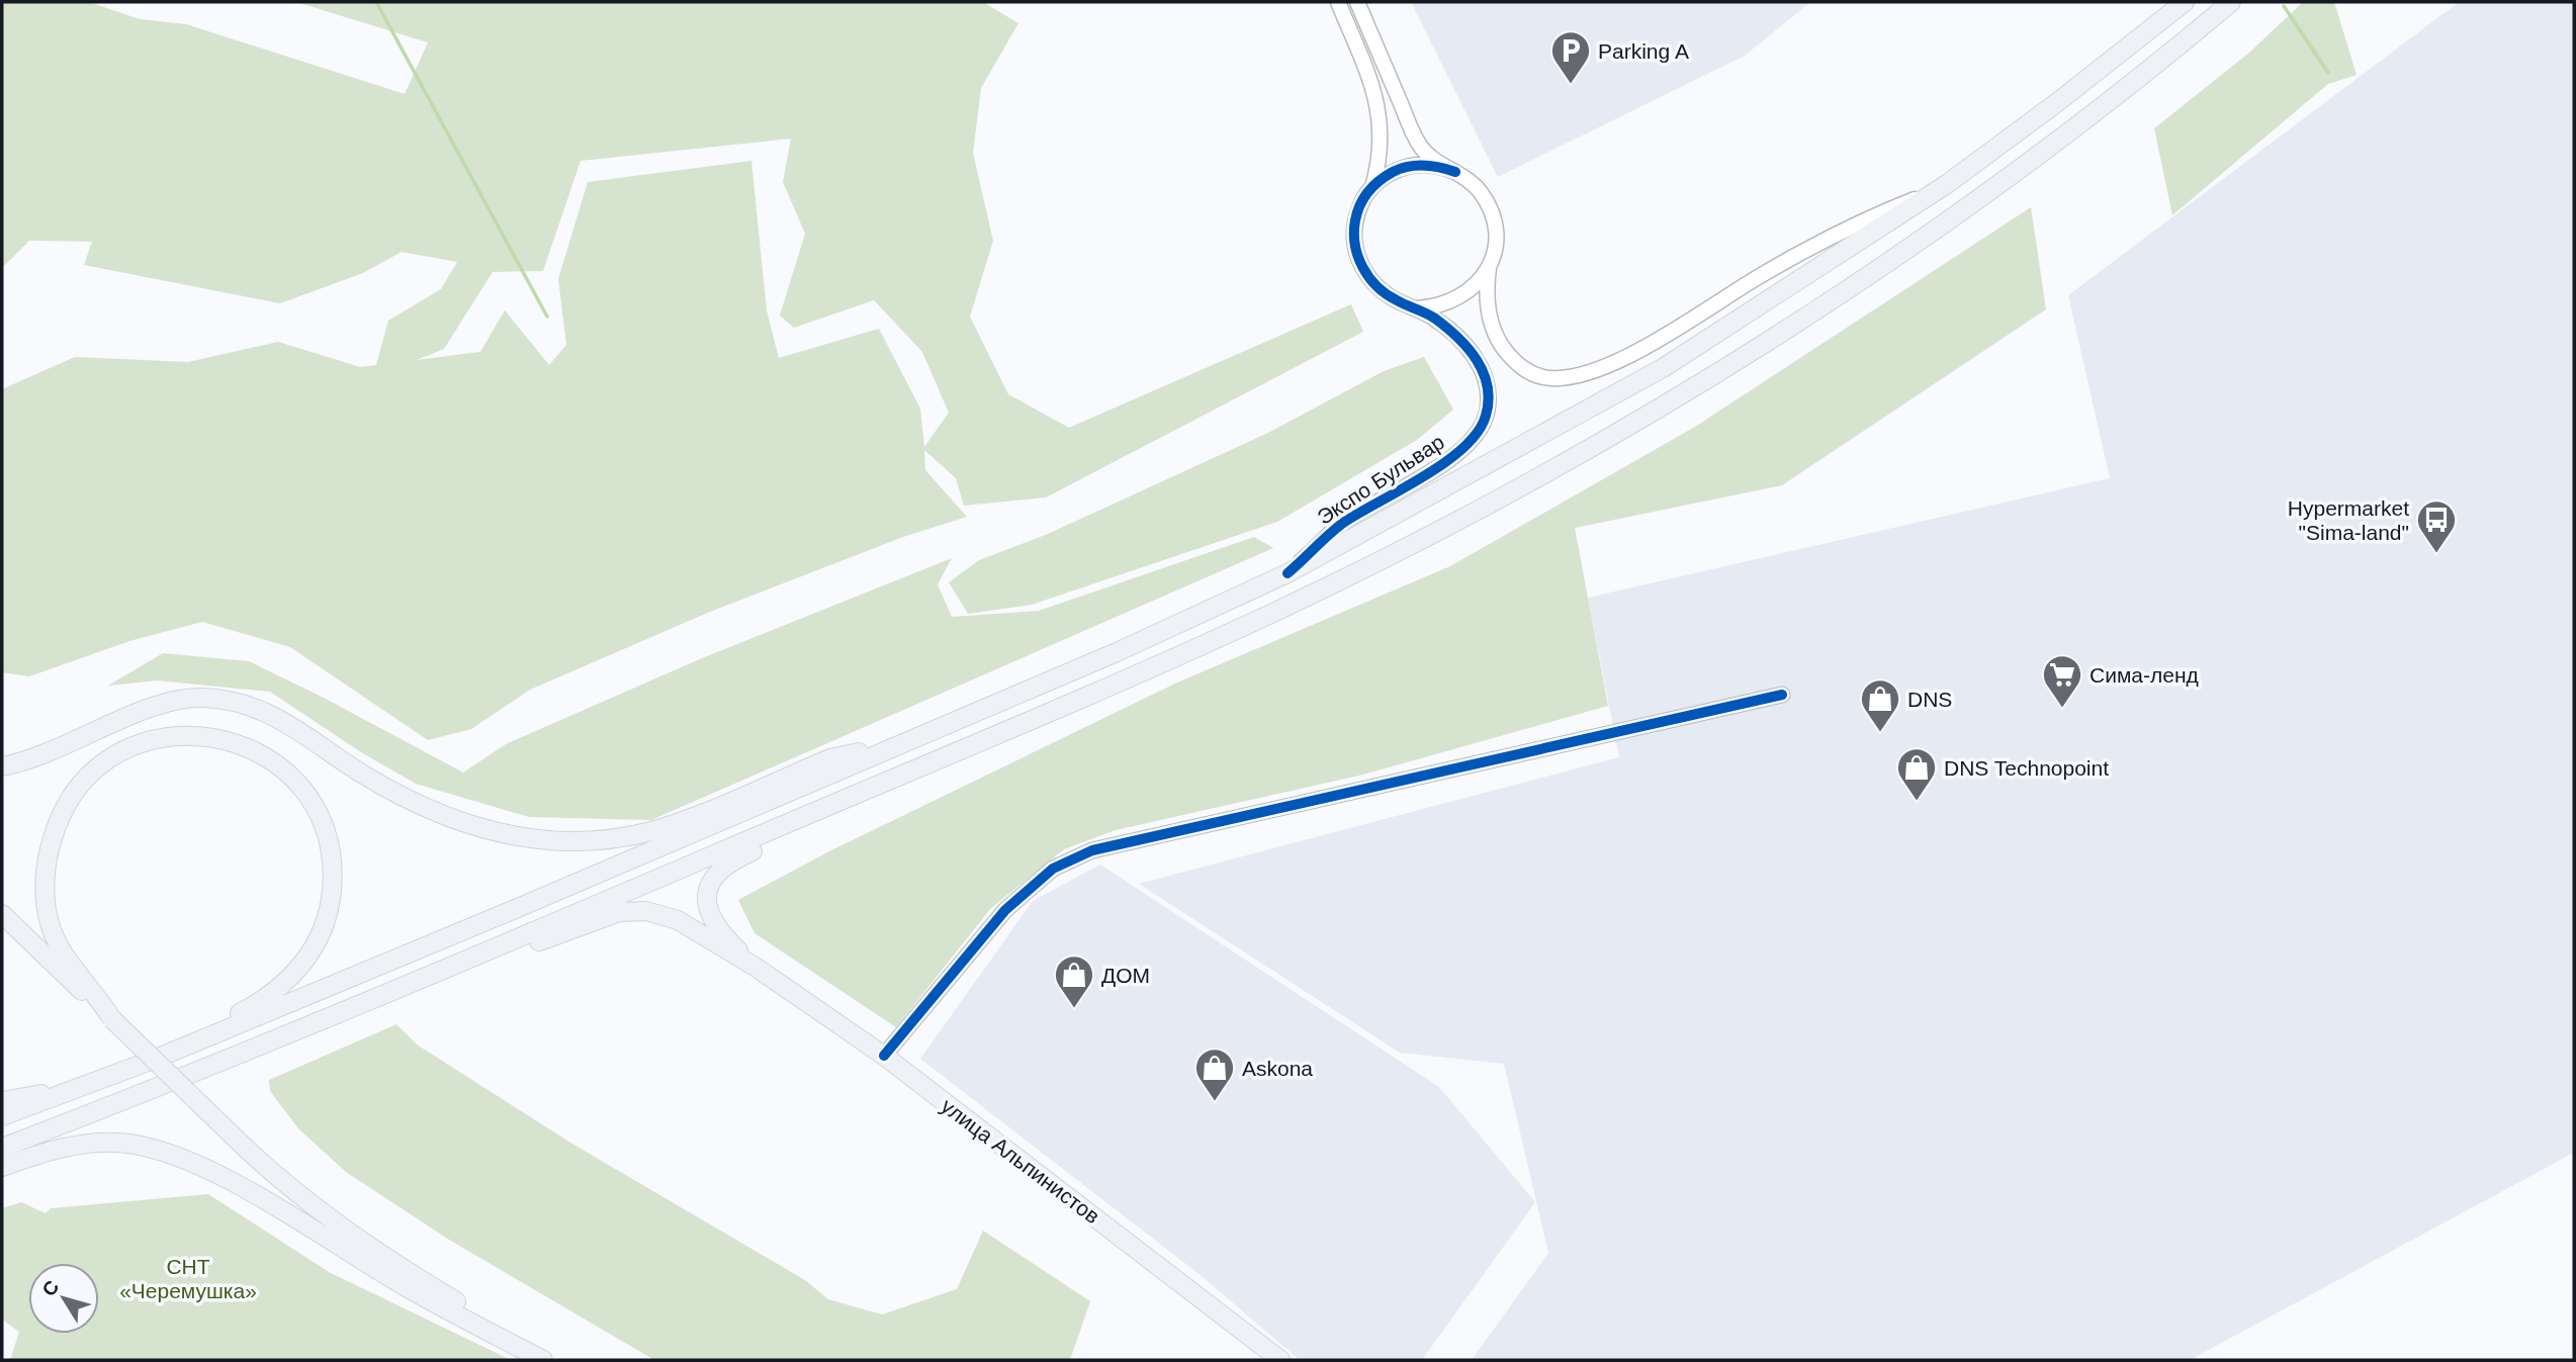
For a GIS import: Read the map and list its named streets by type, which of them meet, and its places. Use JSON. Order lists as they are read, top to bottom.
{
  "streets": {
    "main road": ["улица Альпинистов"],
    "street": ["Экспо Бульвар"]
  },
  "parks": ["СНТ «Черемушка»"],
  "places": {
    "parking": ["Parking A"],
    "bus stop": ["Hypermarket \"Sima-land\""],
    "supermarket": ["Сима-ленд"],
    "shop": [
      "DNS",
      "DNS Technopoint",
      "ДОМ",
      "Askona"
    ]
  },
  "north": "top left"
}
